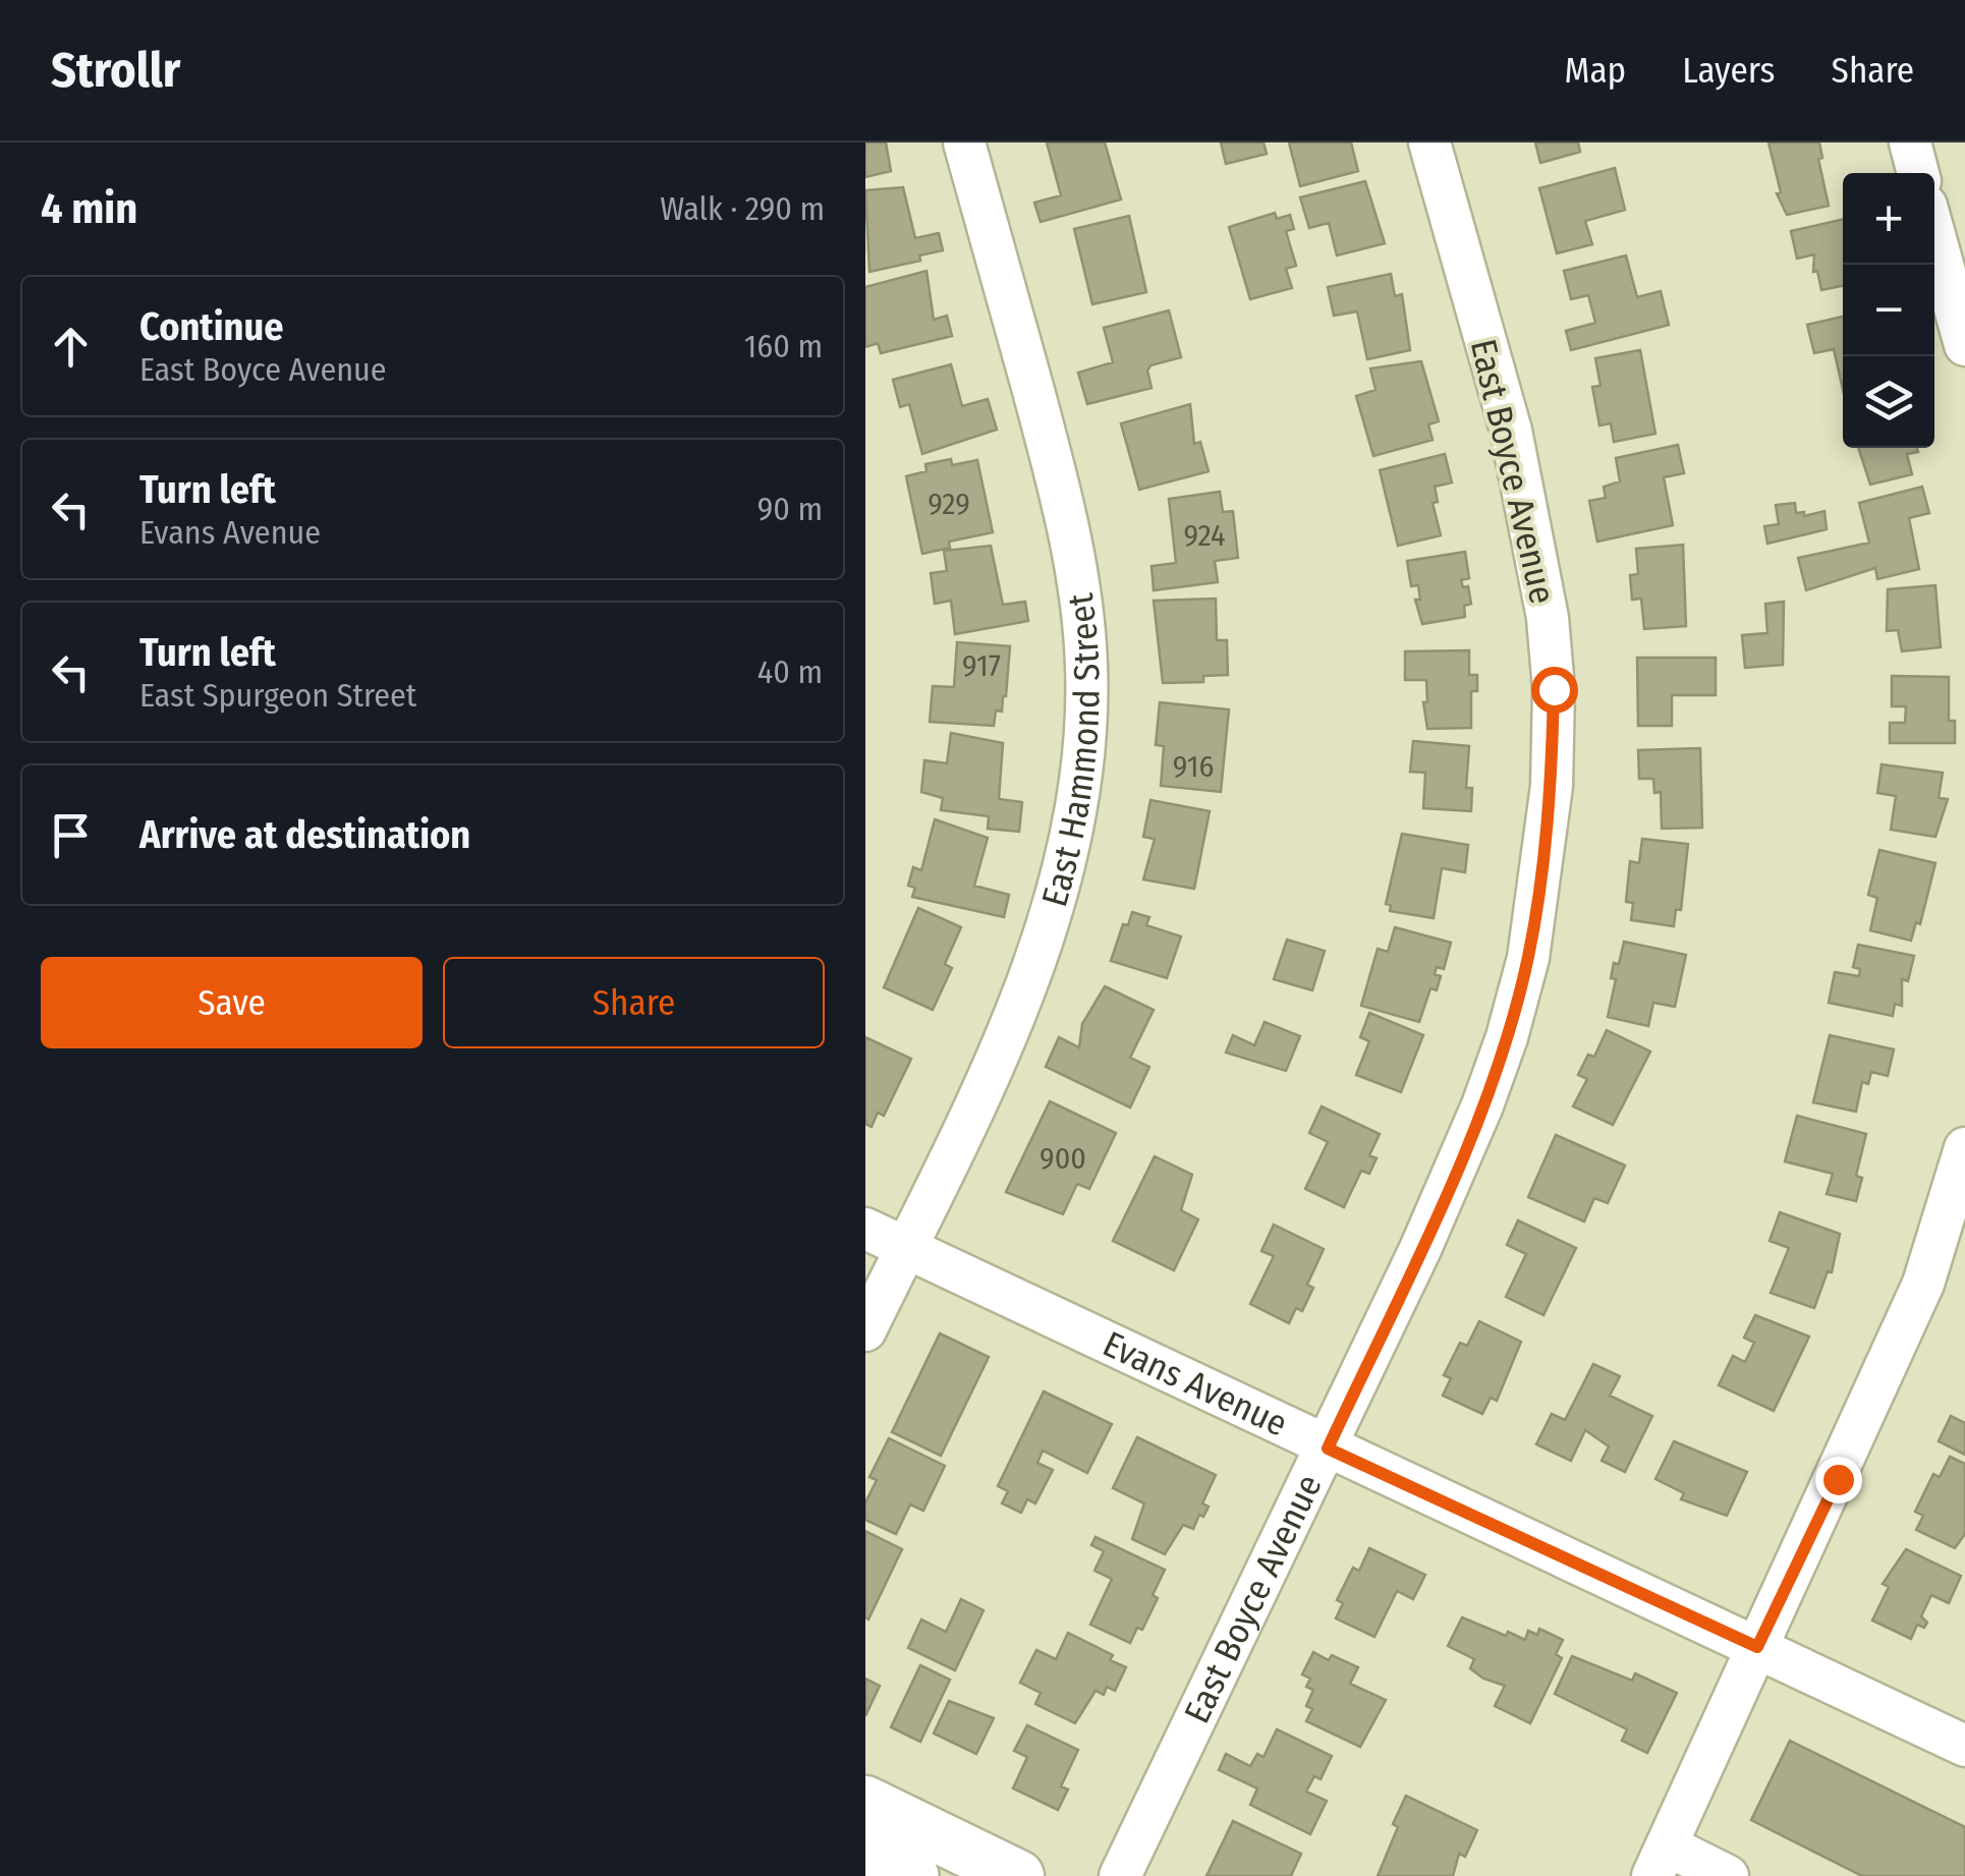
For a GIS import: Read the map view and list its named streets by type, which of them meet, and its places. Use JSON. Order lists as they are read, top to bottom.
{
  "streets": {
    "street": ["East Boyce Avenue", "East Hammond Street", "Evans Avenue"]
  },
  "crossings": [
    ["East Boyce Avenue", "Evans Avenue"],
    ["East Hammond Street", "Evans Avenue"]
  ],
  "house_numbers": [
    "929",
    "924",
    "917",
    "916",
    "900"
  ],
  "page": {
    "header": "Strollr",
    "nav": ["Map", "Layers", "Share"],
    "heading": ["4 min", "Walk · 290 m"],
    "map_buttons": ["+", "−"],
    "list": [
      ["Continue", "East Boyce Avenue", "160 m"],
      ["Turn left", "Evans Avenue", "90 m"],
      ["Turn left", "East Spurgeon Street", "40 m"],
      "Arrive at destination"
    ],
    "buttons": ["Save", "Share"]
  }
}
